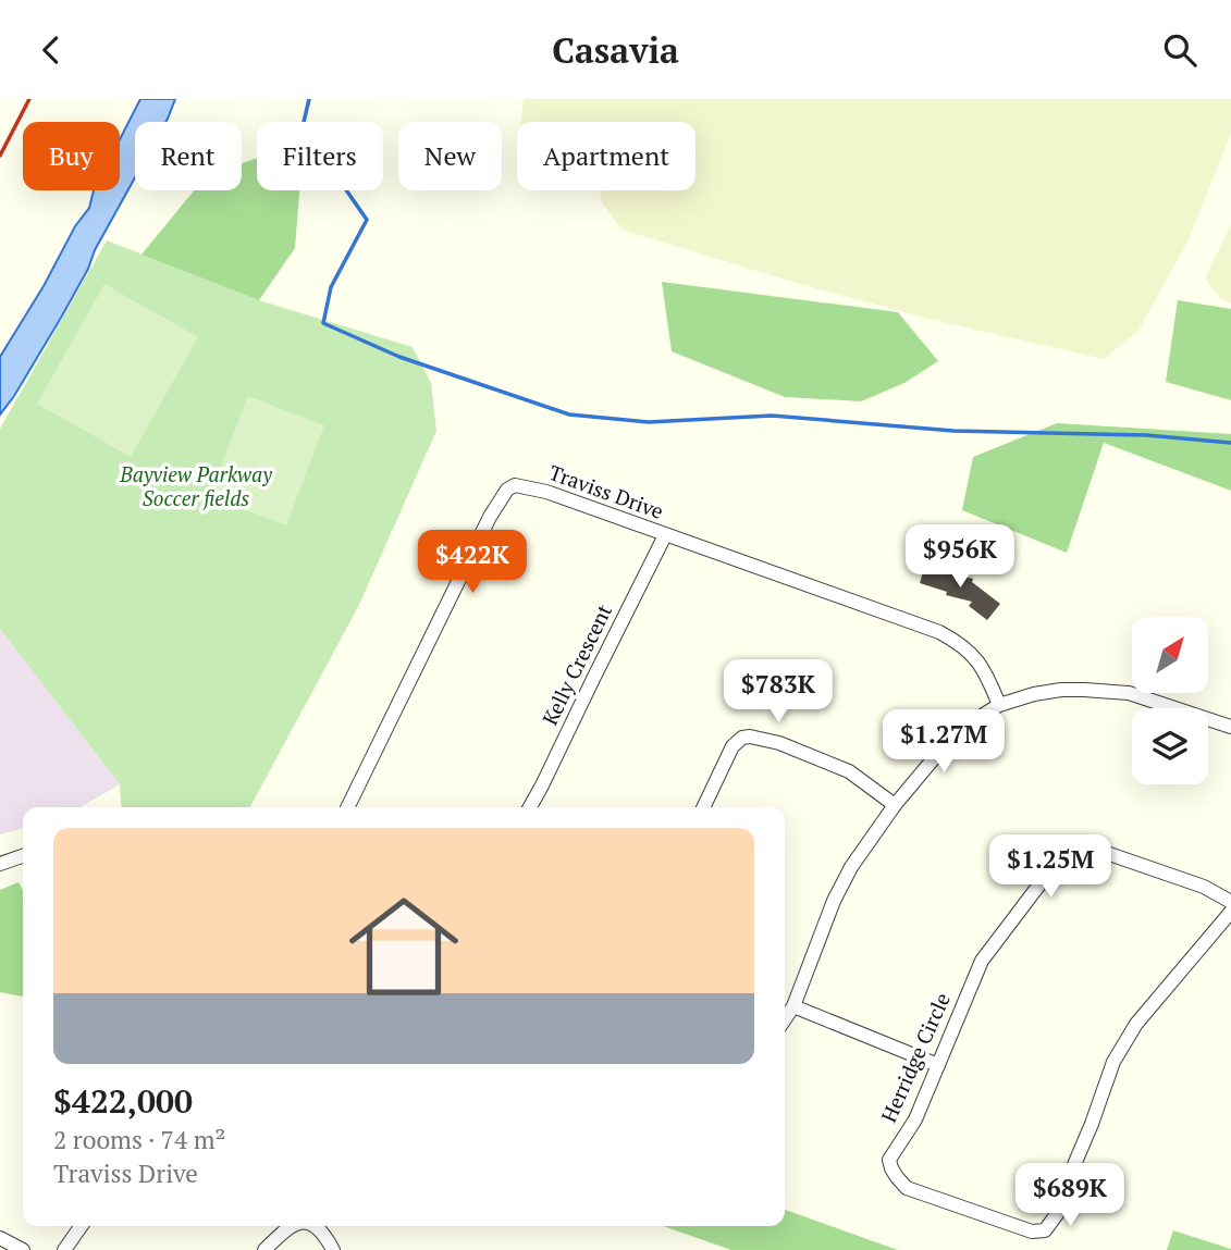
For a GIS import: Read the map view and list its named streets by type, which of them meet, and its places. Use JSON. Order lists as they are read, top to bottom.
{
  "streets": {
    "street": ["Traviss Drive", "Kelly Crescent", "Herridge Circle"]
  },
  "crossings": [
    ["Traviss Drive", "Kelly Crescent"]
  ],
  "parks": ["Bayview Parkway Soccer fields"],
  "north": "top right",
  "page": {
    "header": "Casavia",
    "chip": [
      "Buy",
      "Rent",
      "Filters",
      "New",
      "Apartment"
    ],
    "price": [
      "$956K",
      "$422K",
      "$783K",
      "$1.27M",
      "$1.25M",
      "$689K"
    ],
    "list": [
      {
        "name": "$422,000",
        "note": "2 rooms · 74 m² · Traviss Drive"
      }
    ]
  }
}
